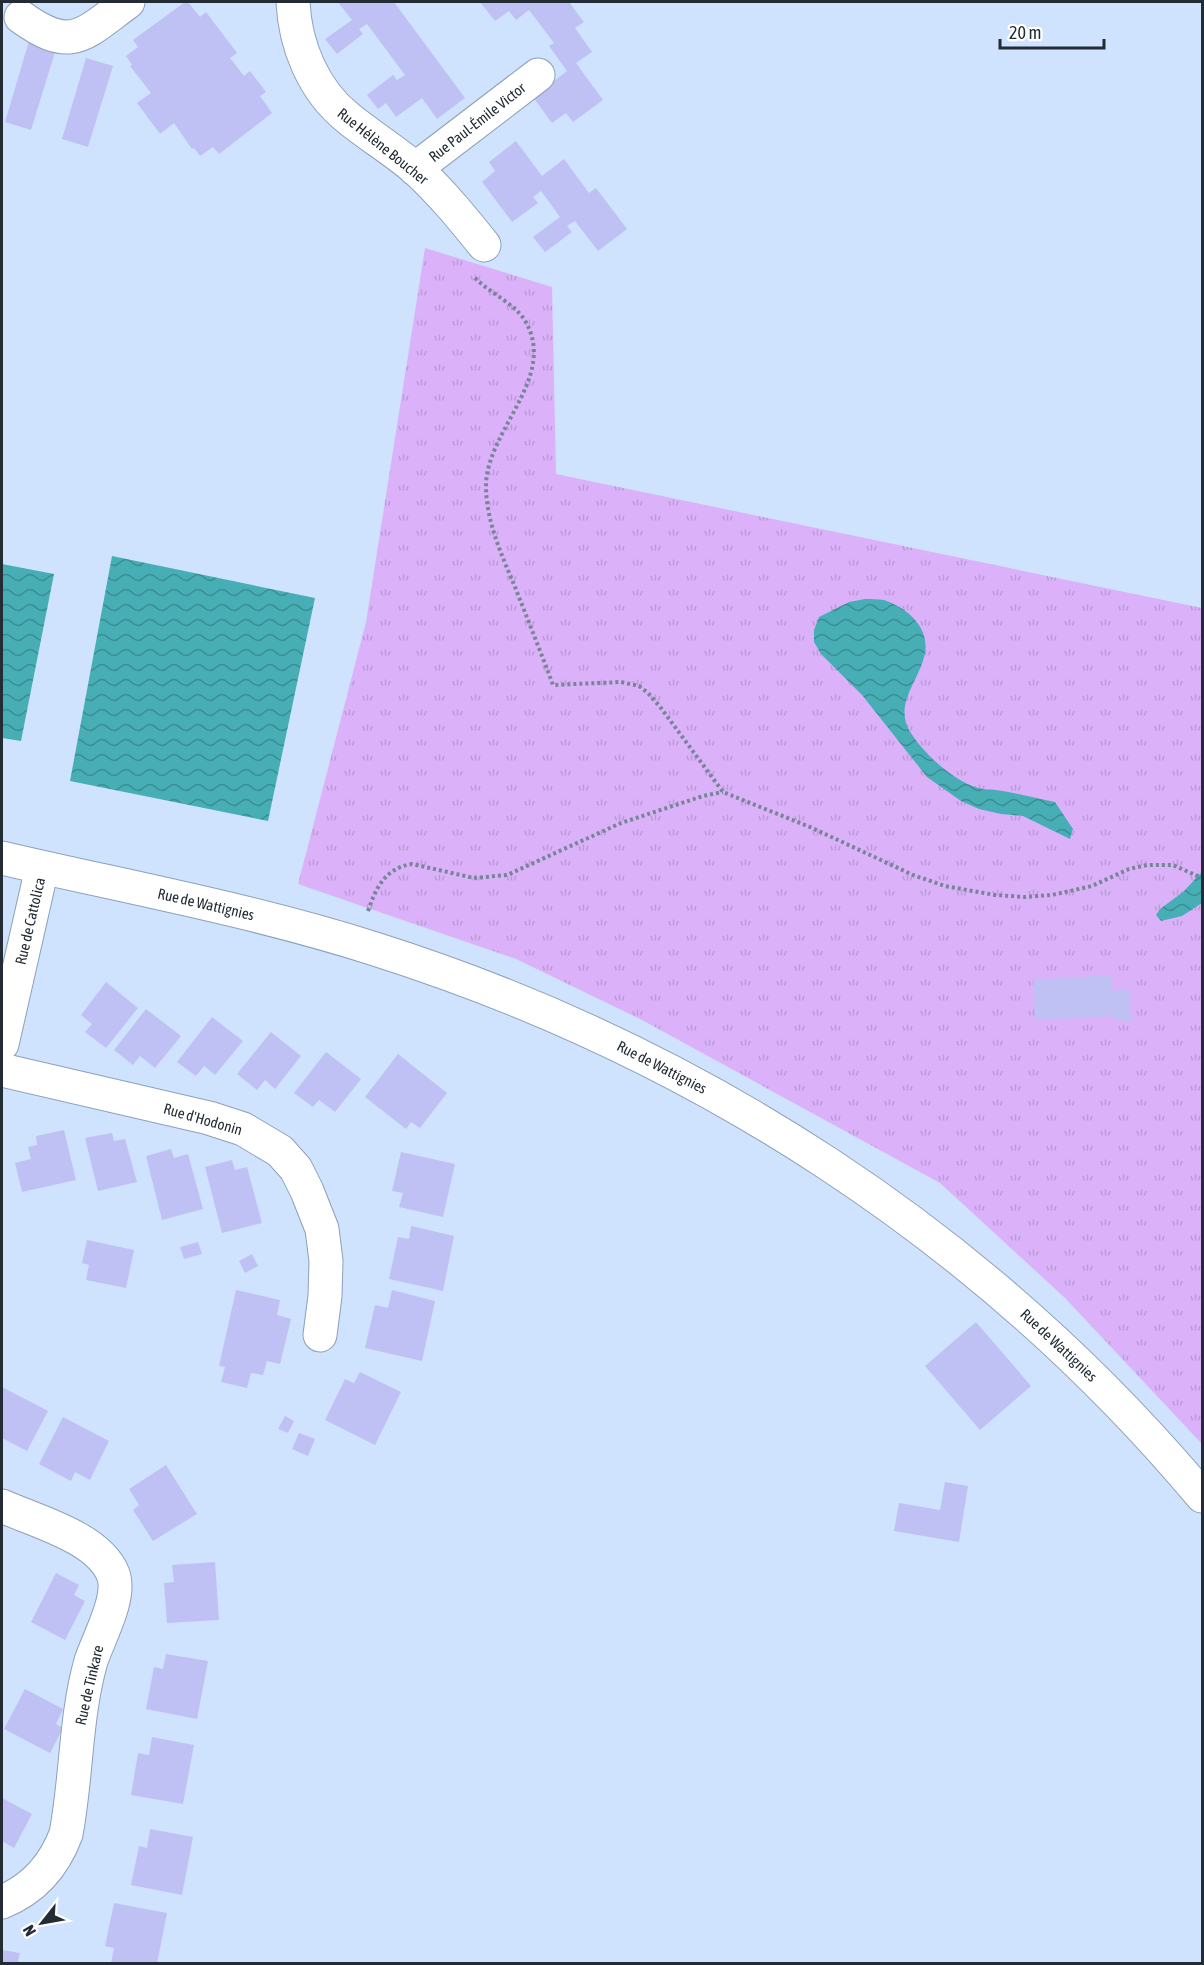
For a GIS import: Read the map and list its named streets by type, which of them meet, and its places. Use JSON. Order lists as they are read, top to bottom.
{
  "streets": {
    "street": [
      "Rue Paul-Émile Victor",
      "Rue Hélène Boucher",
      "Rue de Wattignies",
      "Rue de Cattolica",
      "Rue d'Hodonin",
      "Rue de Tinkare"
    ]
  },
  "crossings": [
    ["Rue Paul-Émile Victor", "Rue Hélène Boucher"],
    ["Rue de Wattignies", "Rue de Cattolica"]
  ],
  "scale_bar": "20 m",
  "north": "bottom left"
}
